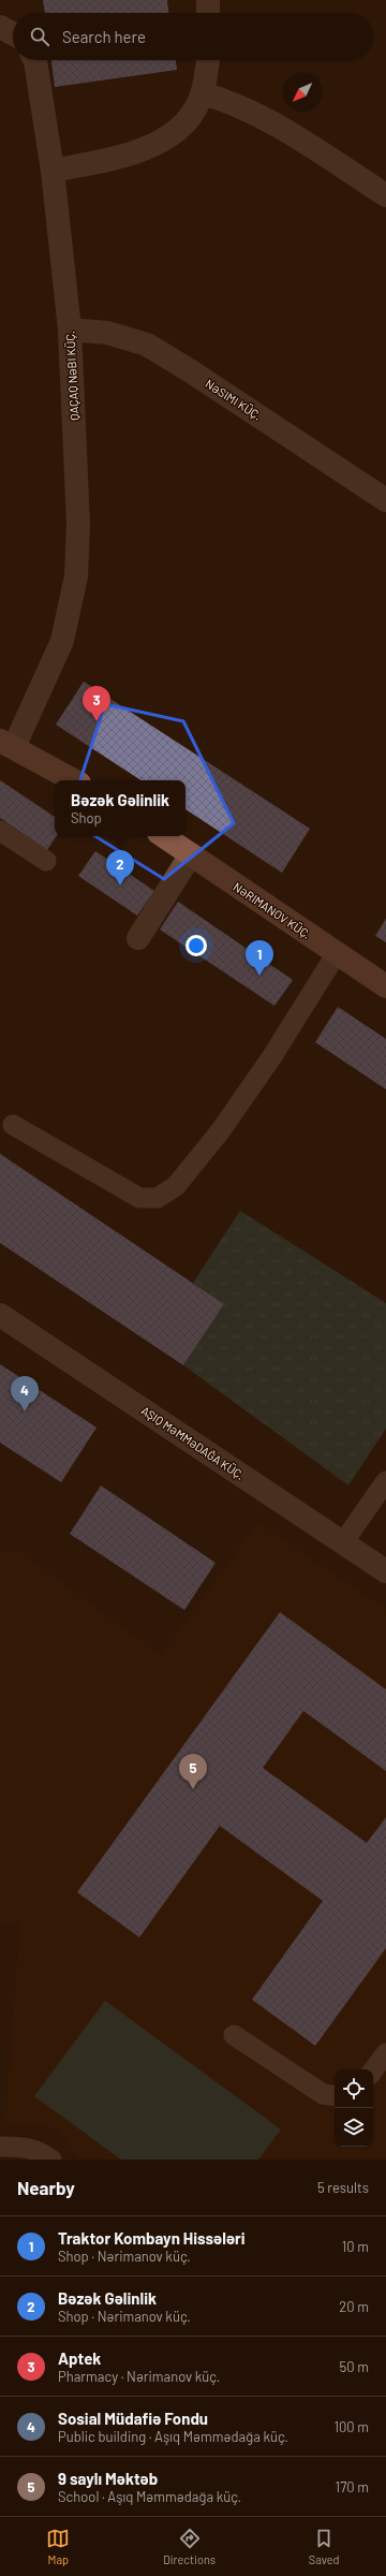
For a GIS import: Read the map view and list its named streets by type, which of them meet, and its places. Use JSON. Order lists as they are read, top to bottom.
{
  "streets": {
    "main road": ["NƏRIMANOV KÜÇ."],
    "street": ["QAÇAQ NƏBI KÜÇ.", "NƏSIMI KÜÇ."]
  },
  "crossings": [
    ["QAÇAQ NƏBI KÜÇ.", "NƏSIMI KÜÇ."]
  ],
  "north": "bottom left",
  "page": {
    "search": "Search here",
    "pins": [
      "3",
      "2",
      "1",
      "4",
      "5"
    ],
    "popup": ["Bəzək Gəlinlik", "Shop"],
    "heading": ["Nearby", "5 results"],
    "list": [
      {
        "mark": "1",
        "name": "Traktor Kombayn Hissələri",
        "note": "Shop · Nərimanov küç.",
        "value": "10 m"
      },
      {
        "mark": "2",
        "name": "Bəzək Gəlinlik",
        "note": "Shop · Nərimanov küç.",
        "value": "20 m"
      },
      {
        "mark": "3",
        "name": "Aptek",
        "note": "Pharmacy · Nərimanov küç.",
        "value": "50 m"
      },
      {
        "mark": "4",
        "name": "Sosial Müdafiə Fondu",
        "note": "Public building · Aşıq Məmmədağa küç.",
        "value": "100 m"
      },
      {
        "mark": "5",
        "name": "9 saylı Məktəb",
        "note": "School · Aşıq Məmmədağa küç.",
        "value": "170 m"
      }
    ],
    "nav": ["Map", "Directions", "Saved"]
  }
}
